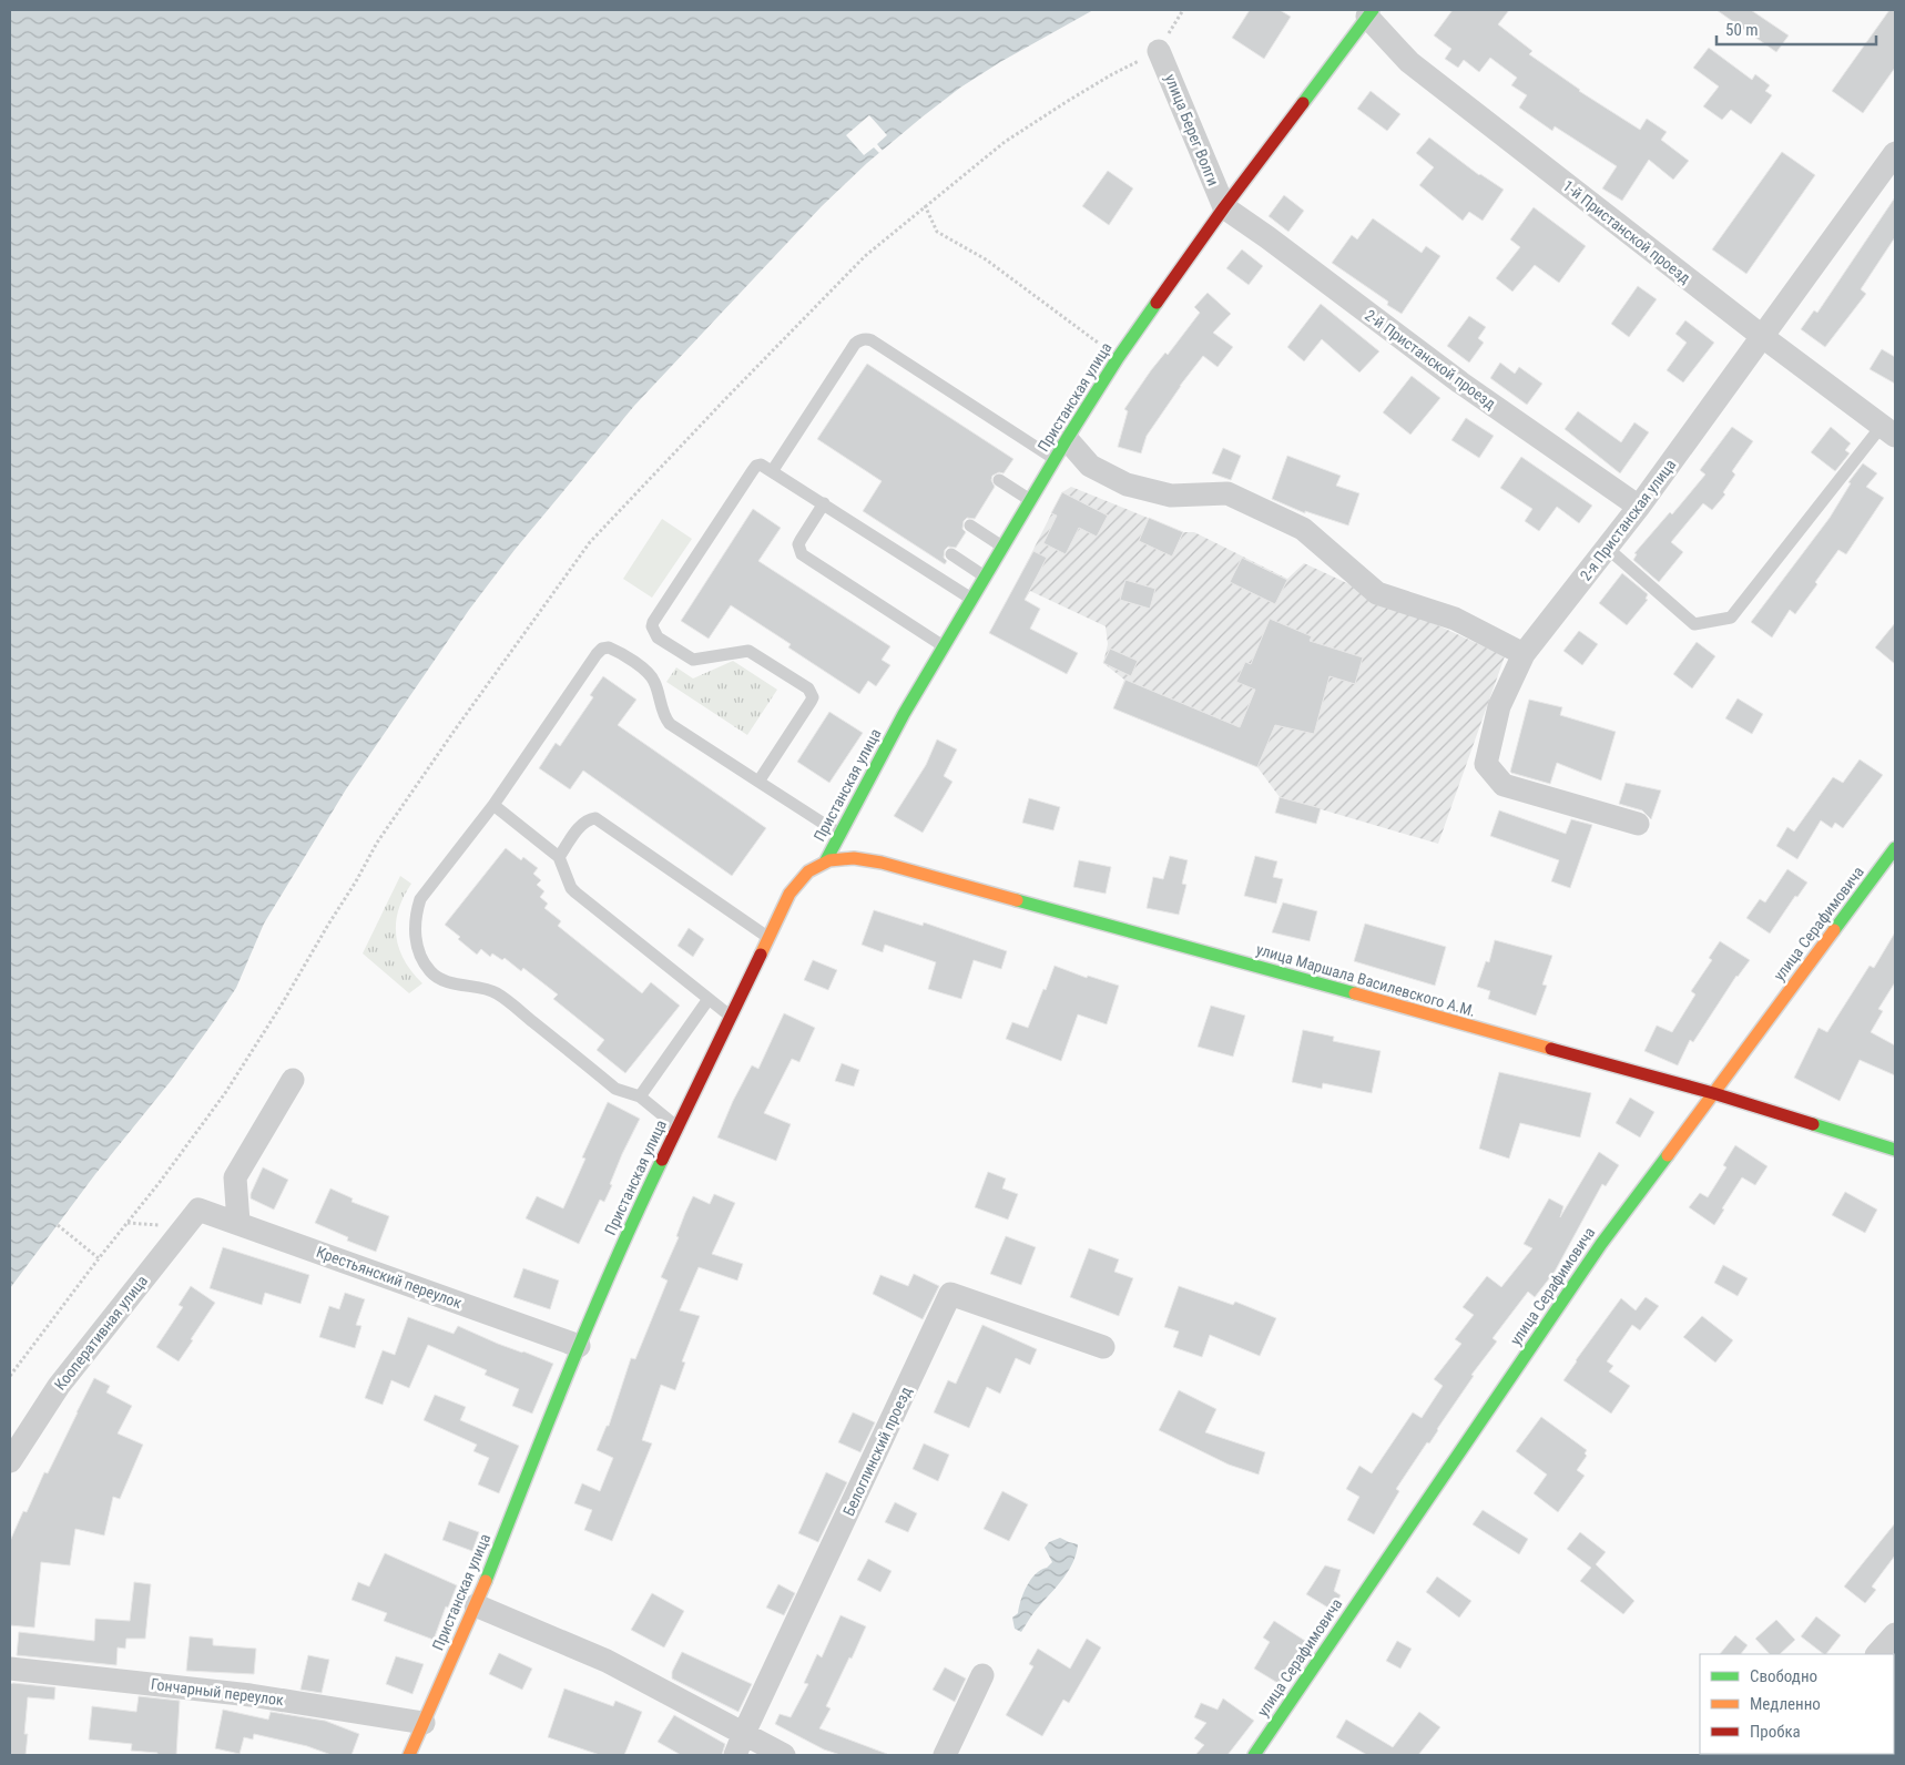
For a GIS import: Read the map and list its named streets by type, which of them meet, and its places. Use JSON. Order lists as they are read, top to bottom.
{
  "streets": {
    "street": [
      "улица Берег Волги",
      "1-й Пристанской проезд",
      "2-й Пристанской проезд",
      "Пристанская улица",
      "2-я Пристанская улица",
      "улица Серафимовича",
      "улица Маршала Василевского А.М.",
      "Крестьянский переулок",
      "Кооперативная улица",
      "Белоглинский проезд",
      "Гончарный переулок"
    ]
  },
  "crossings": [
    ["улица Берег Волги", "2-й Пристанской проезд"],
    ["улица Берег Волги", "Пристанская улица"],
    ["1-й Пристанской проезд", "Пристанская улица"],
    ["1-й Пристанской проезд", "2-я Пристанская улица"],
    ["2-й Пристанской проезд", "Пристанская улица"],
    ["2-й Пристанской проезд", "2-я Пристанская улица"],
    ["Пристанская улица", "улица Маршала Василевского А.М."],
    ["Пристанская улица", "Крестьянский переулок"],
    ["Пристанская улица", "Гончарный переулок"],
    ["улица Серафимовича", "улица Маршала Василевского А.М."],
    ["Крестьянский переулок", "Кооперативная улица"]
  ],
  "legend": ["Свободно", "Медленно", "Пробка"],
  "scale_bar": "50 m"
}
